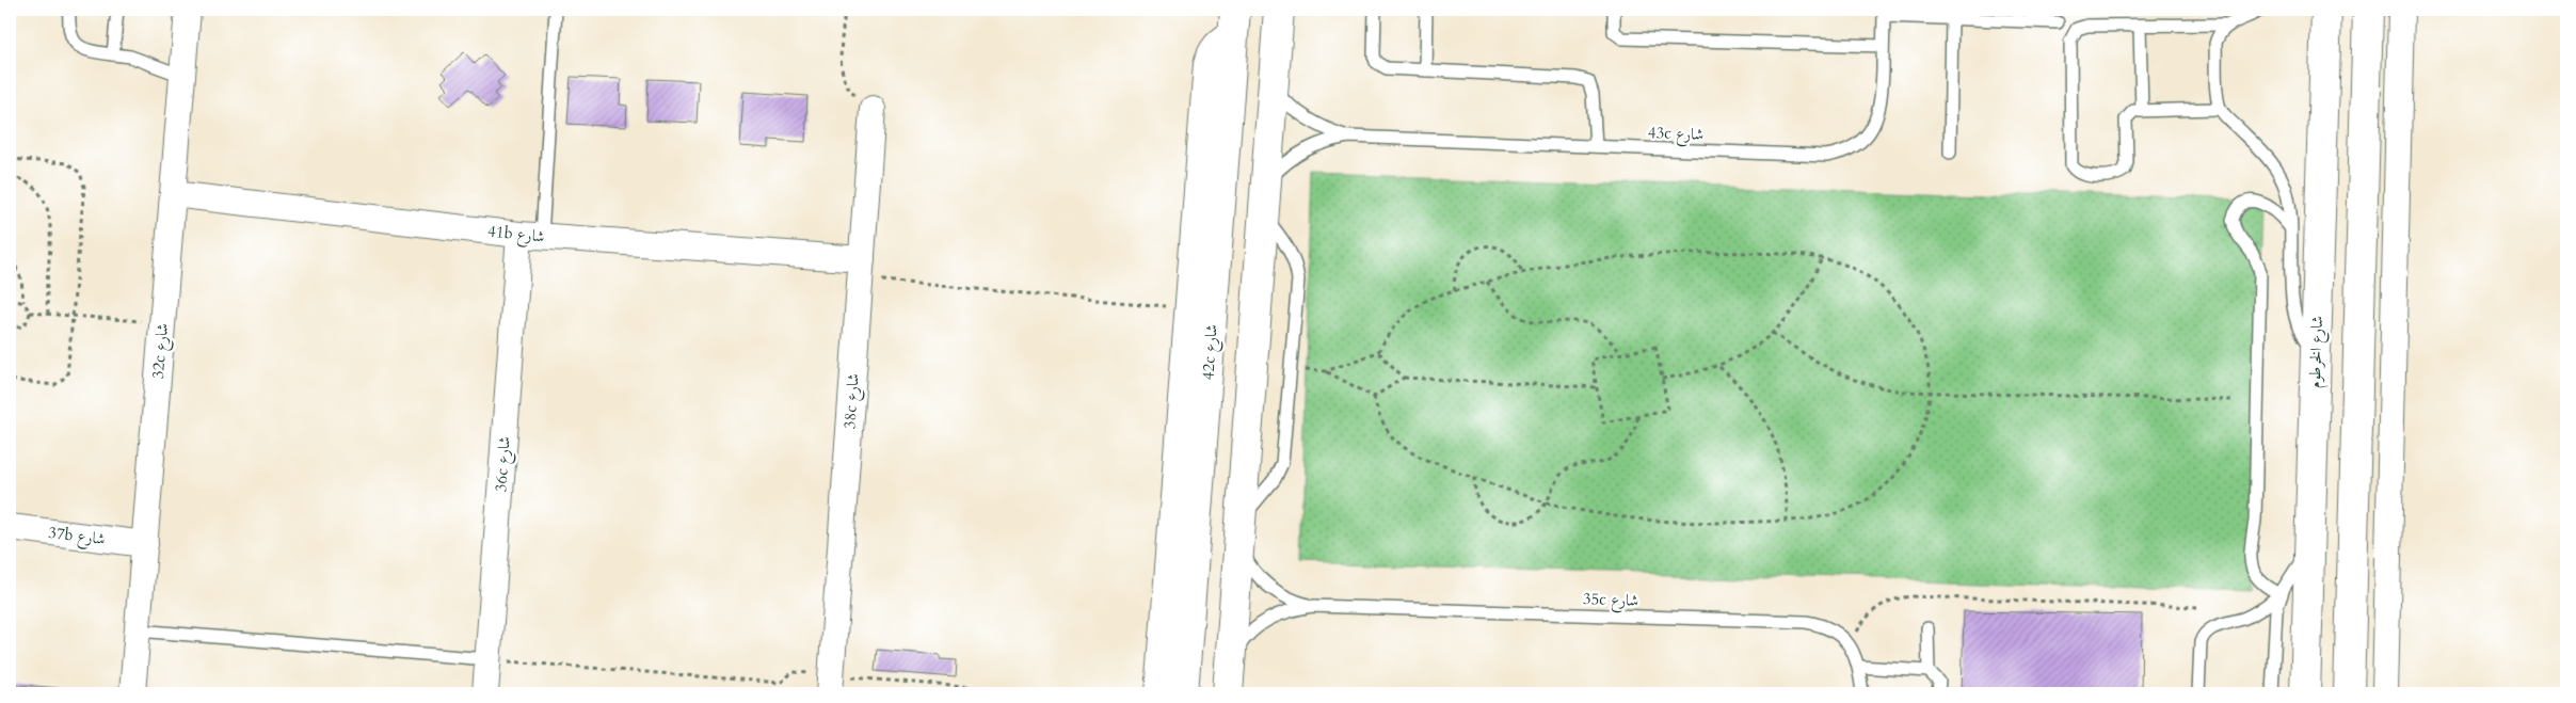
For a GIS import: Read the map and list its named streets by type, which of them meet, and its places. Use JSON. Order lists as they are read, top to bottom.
{
  "streets": {
    "main road": ["42c شارع", "شارع الخرطوم"],
    "street": [
      "41b شارع",
      "32c شارع",
      "38c شارع",
      "36c شارع",
      "37b شارع"
    ],
    "lane": ["43c شارع", "35c شارع"]
  },
  "crossings": [
    ["41b شارع", "32c شارع"],
    ["41b شارع", "38c شارع"],
    ["41b شارع", "36c شارع"],
    ["32c شارع", "37b شارع"]
  ]
}
